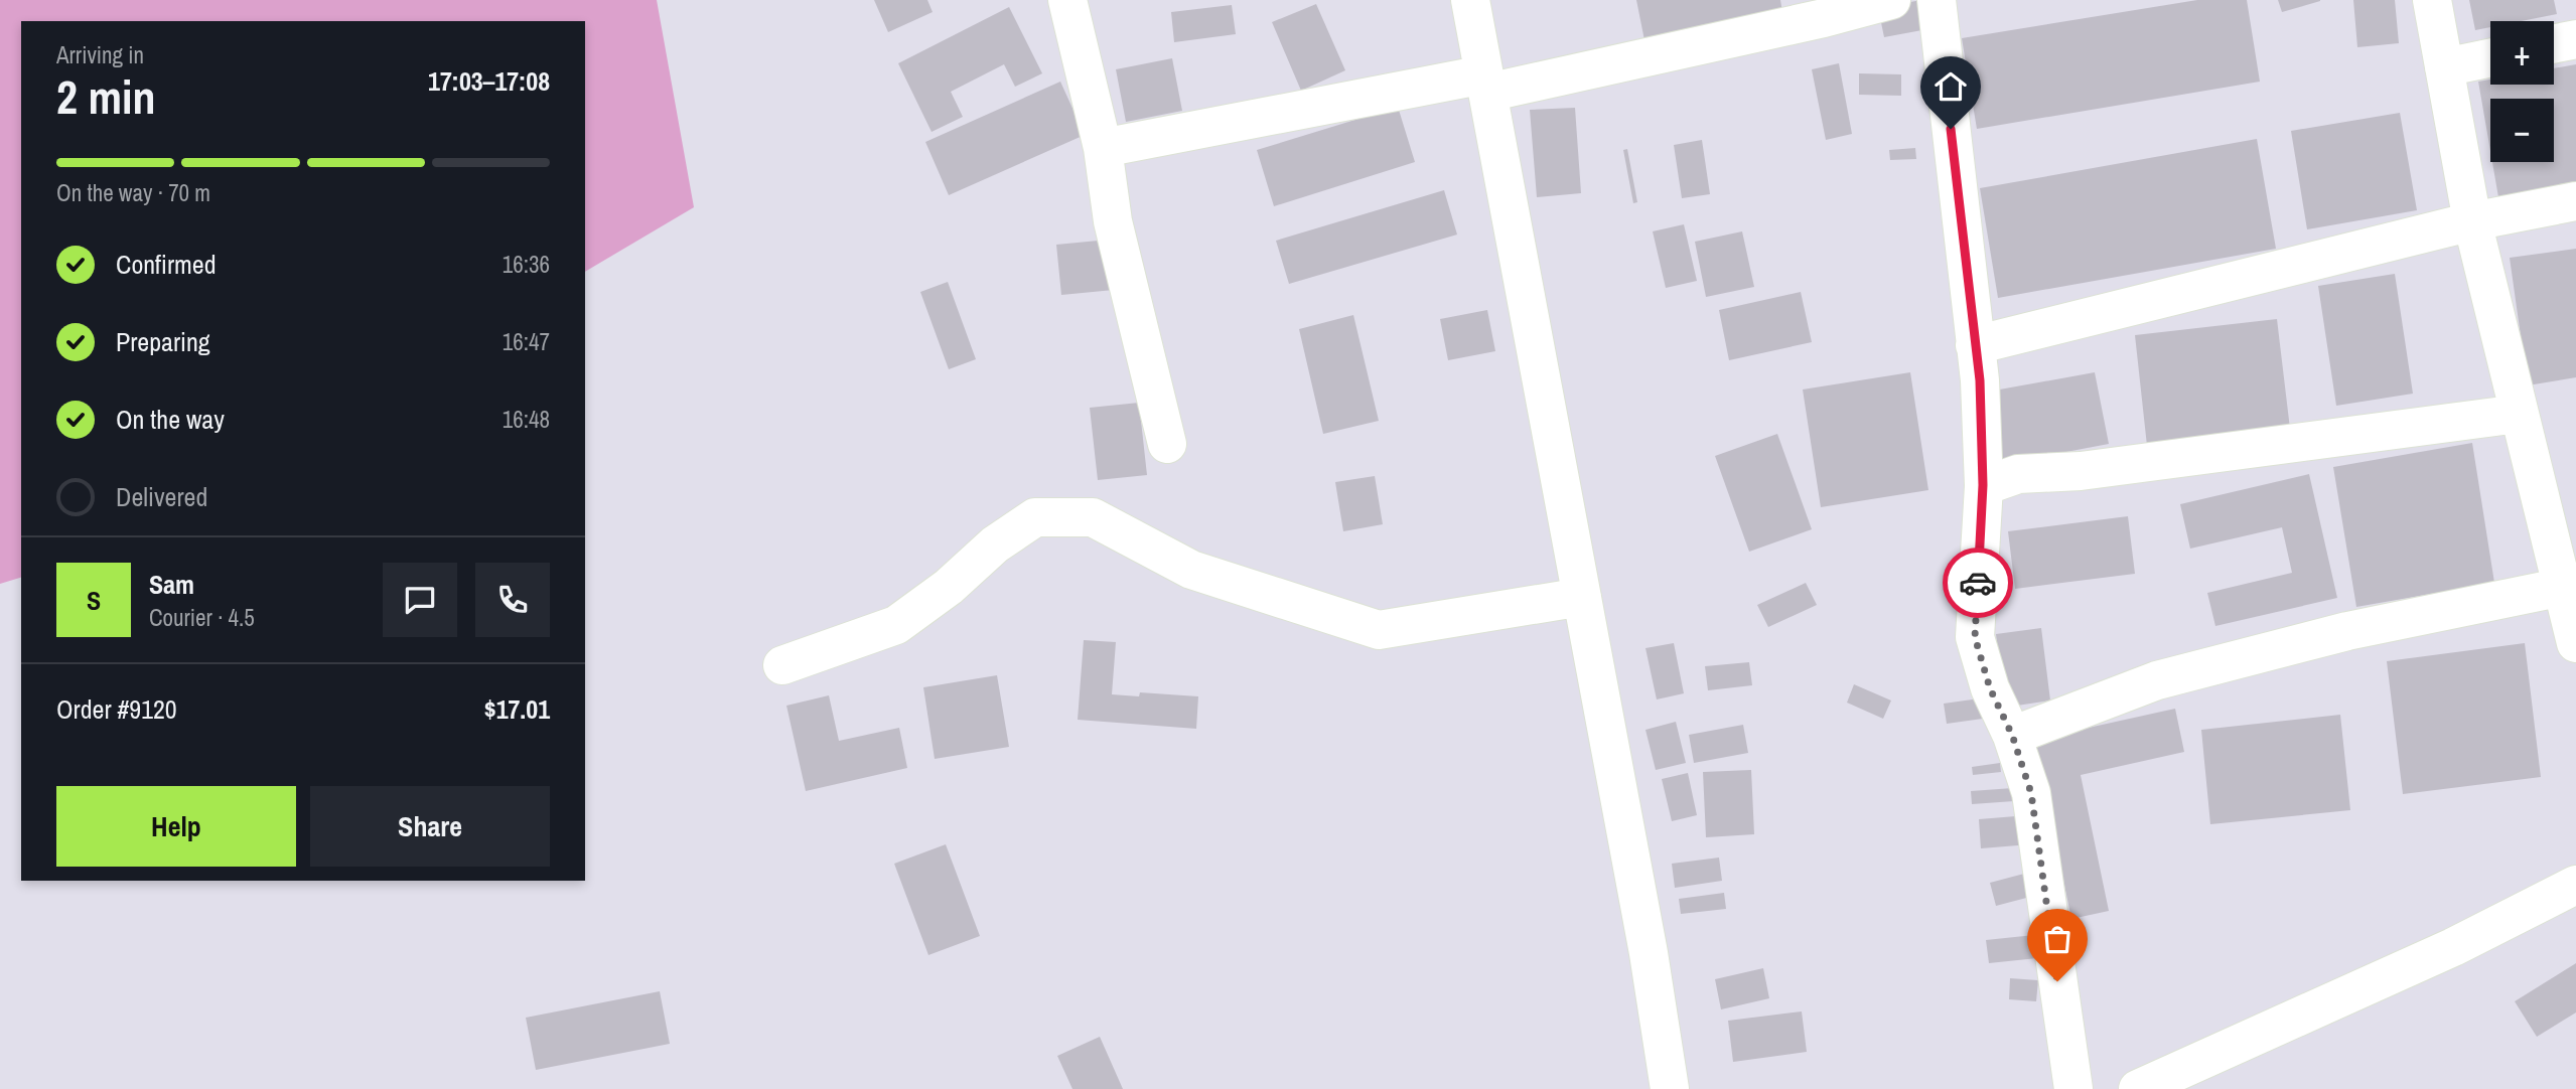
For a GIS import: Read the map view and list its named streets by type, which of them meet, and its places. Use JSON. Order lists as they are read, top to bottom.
{
  "page": {
    "map_buttons": ["+", "−"],
    "heading": ["2 min", "Arriving in", "17:03–17:08"],
    "panel": [
      "Sam",
      "Courier · 4.5",
      "Order #9120",
      "$17.01"
    ],
    "bar": "On the way · 70 m",
    "list": [
      ["Confirmed", "16:36"],
      ["Preparing", "16:47"],
      ["On the way", "16:48"],
      "Delivered"
    ],
    "round": "S",
    "buttons": ["Help", "Share"]
  }
}
